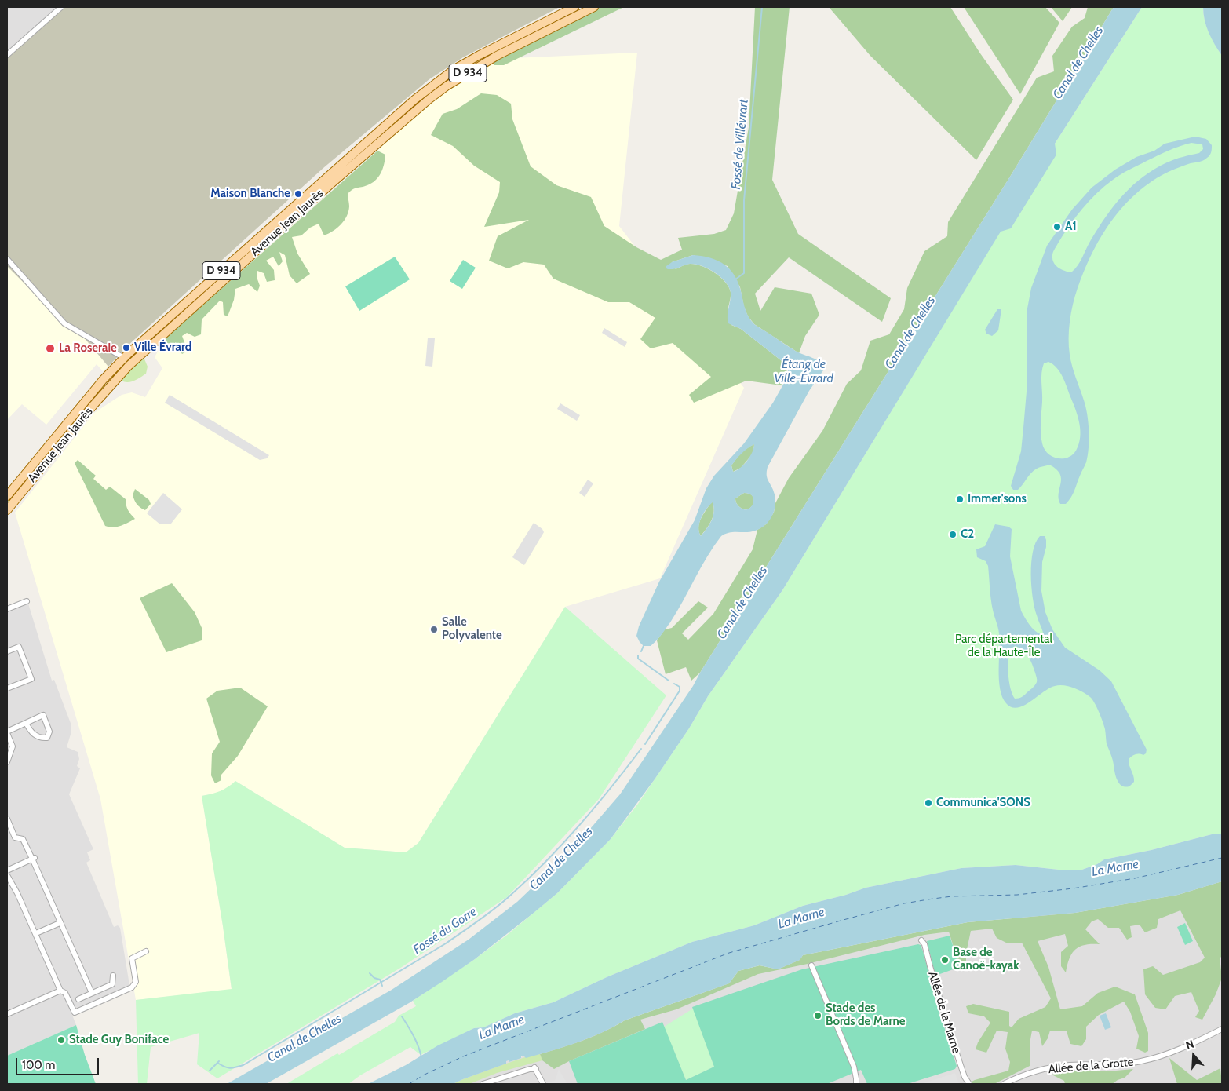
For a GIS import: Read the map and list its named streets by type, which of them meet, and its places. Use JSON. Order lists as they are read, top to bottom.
{
  "streets": {
    "main road": ["D 934", "Avenue Jean Jaurès"],
    "street": ["Allée de la Marne", "Allée de la Grotte"]
  },
  "water": [
    "Canal de Chelles",
    "Fossé de Villévrart",
    "Étang de Ville-Évrard",
    "La Marne",
    "Fossé du Gorre"
  ],
  "parks": ["Parc départemental de la Haute-Île"],
  "places": [
    "Maison Blanche",
    "A1",
    "Ville Évrard",
    "La Roseraie",
    "Immer'sons",
    "C2",
    "Salle Polyvalente",
    "Communica'SONS",
    "Base de Canoë-kayak",
    "Stade des Bords de Marne",
    "Stade Guy Boniface"
  ],
  "scale_bar": "100 m",
  "north": "top"
}
